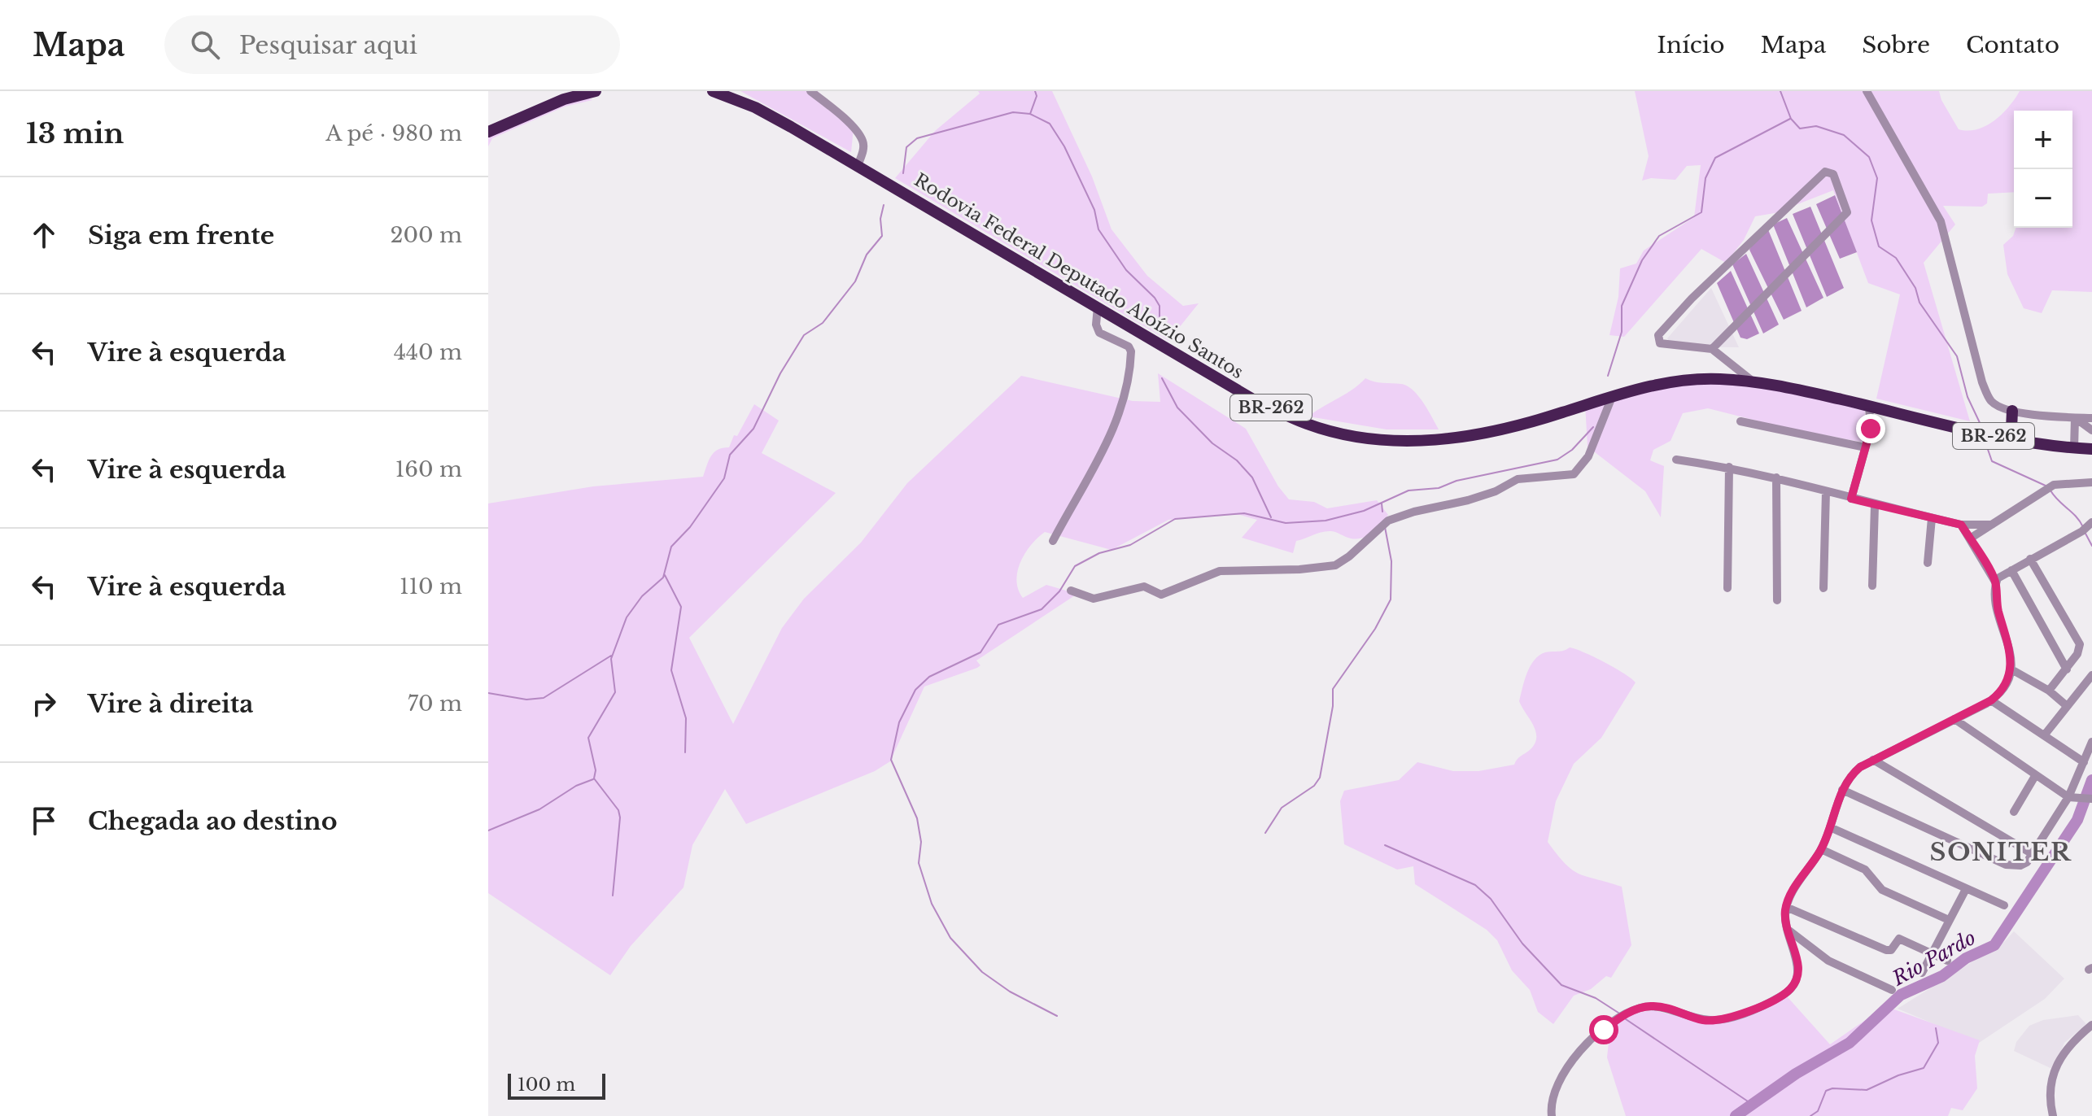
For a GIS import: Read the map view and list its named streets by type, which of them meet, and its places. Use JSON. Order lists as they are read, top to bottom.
{
  "streets": {
    "highway": ["Rodovia Federal Deputado Aloízio Santos", "BR-262"]
  },
  "districts": ["SONITER"],
  "water": ["Rio Pardo"],
  "scale_bar": "100 m",
  "page": {
    "header": "Mapa",
    "search": "Pesquisar aqui",
    "nav": [
      "Início",
      "Mapa",
      "Sobre",
      "Contato"
    ],
    "heading": ["13 min", "A pé · 980 m"],
    "map_buttons": ["+", "−"],
    "list": [
      ["Siga em frente", "200 m"],
      ["Vire à esquerda", "440 m"],
      ["Vire à esquerda", "160 m"],
      ["Vire à esquerda", "110 m"],
      ["Vire à direita", "70 m"],
      "Chegada ao destino"
    ],
    "scale": "100 m"
  }
}
